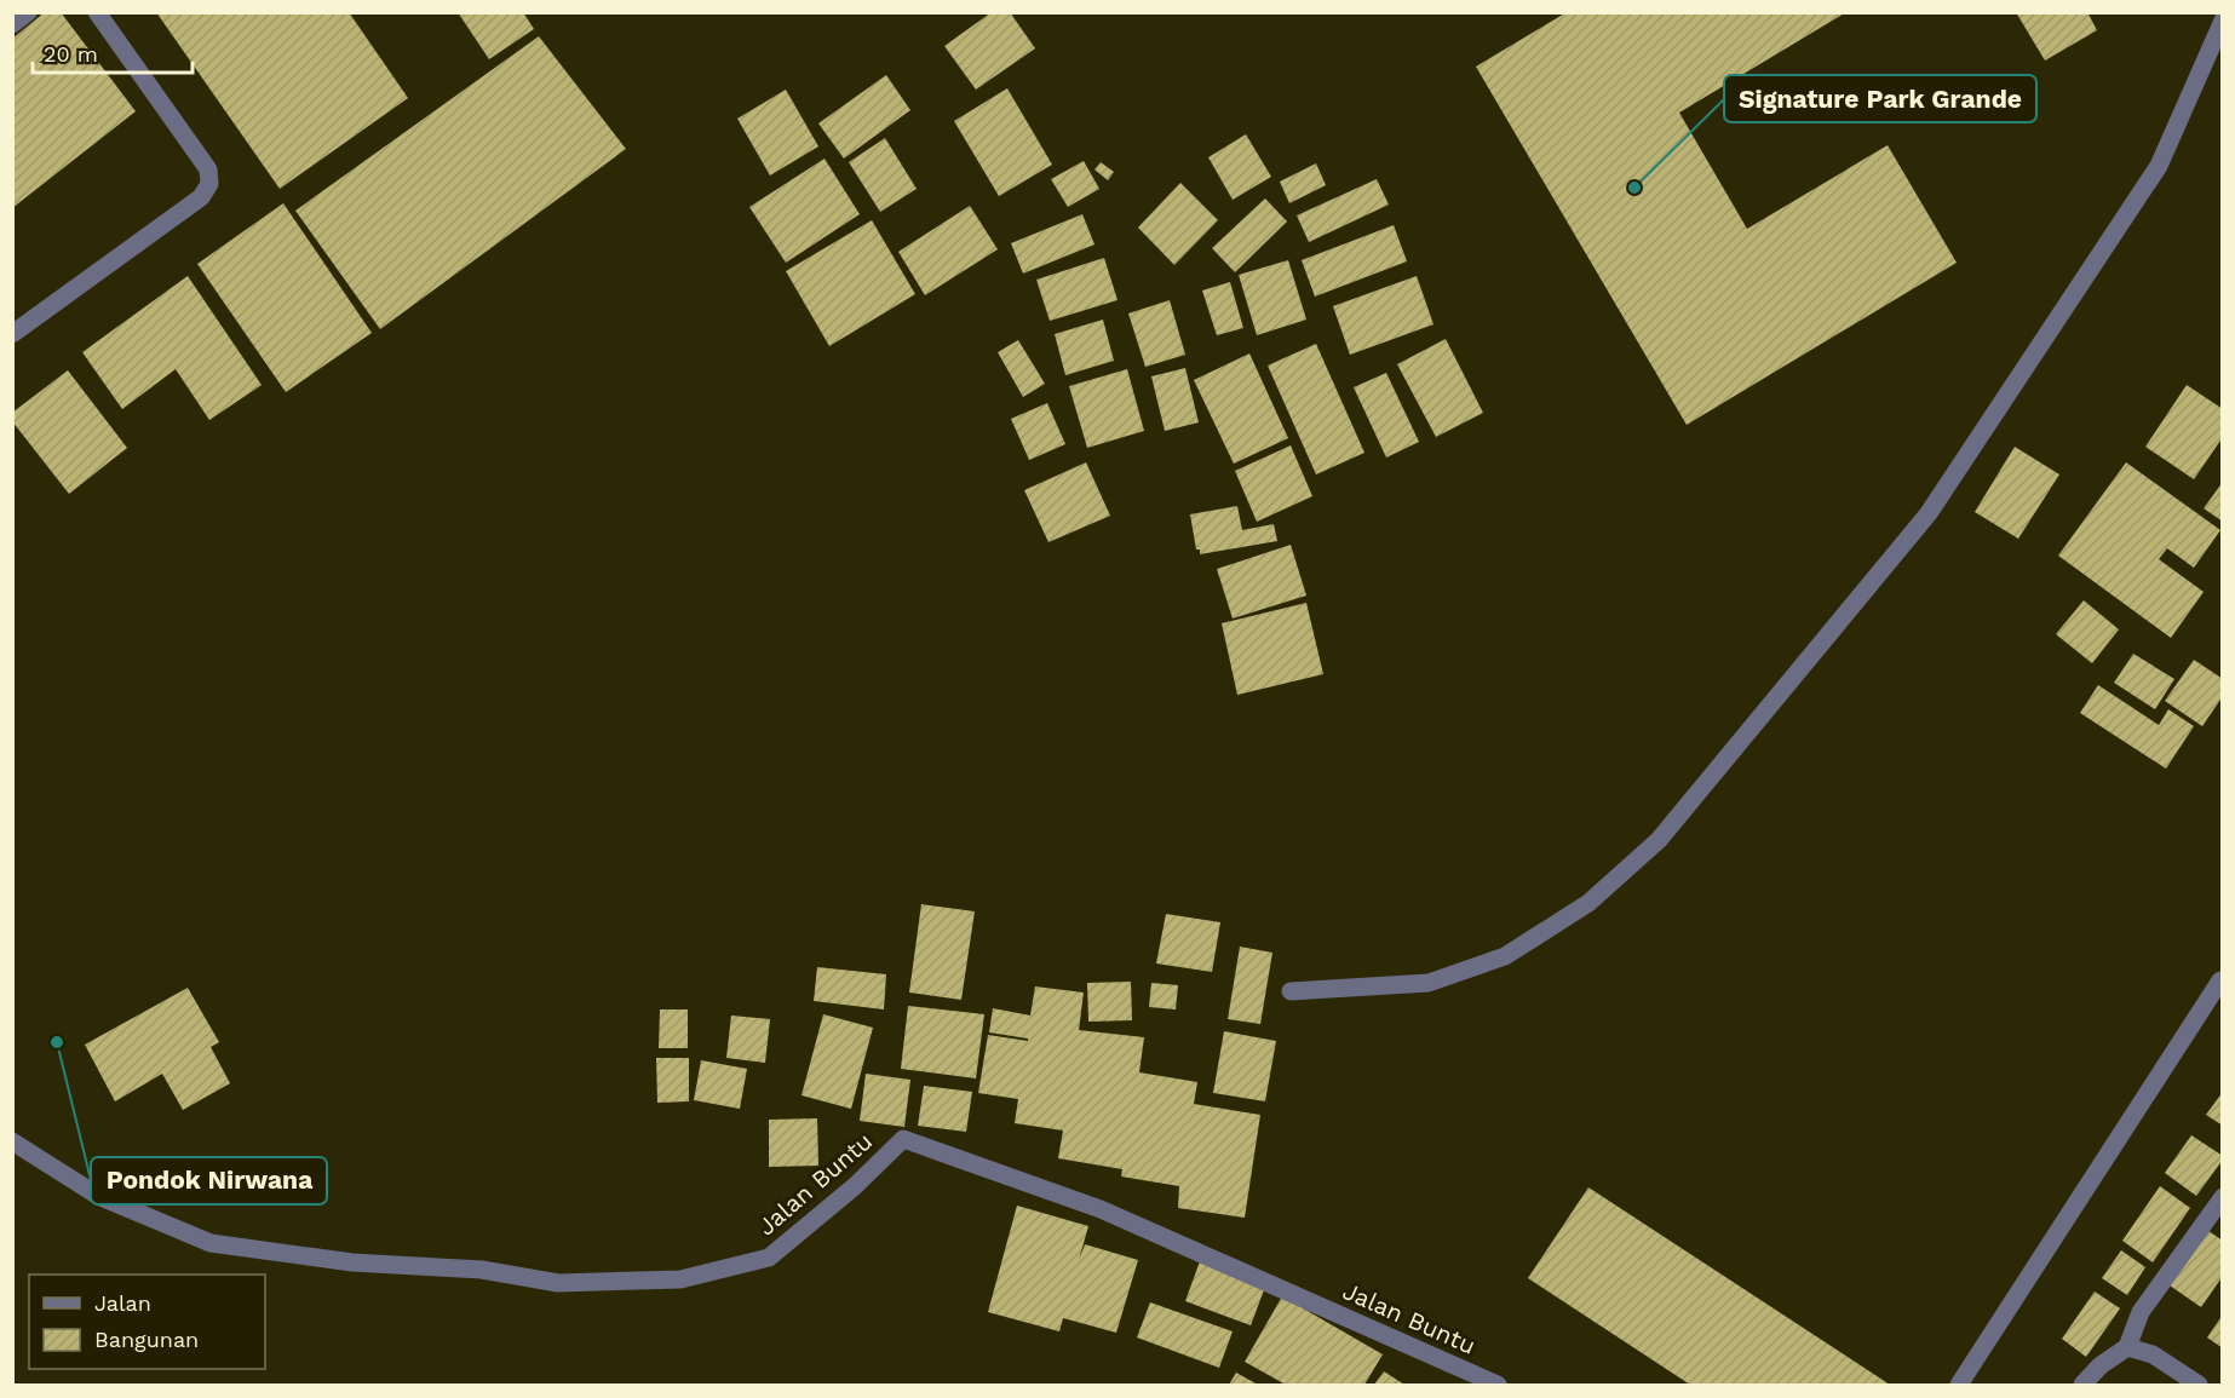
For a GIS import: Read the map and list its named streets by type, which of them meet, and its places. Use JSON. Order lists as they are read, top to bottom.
{
  "streets": {
    "street": ["Jalan Buntu"]
  },
  "places": ["Signature Park Grande", "Pondok Nirwana"],
  "legend": ["Jalan", "Bangunan"],
  "scale_bar": "20 m"
}
